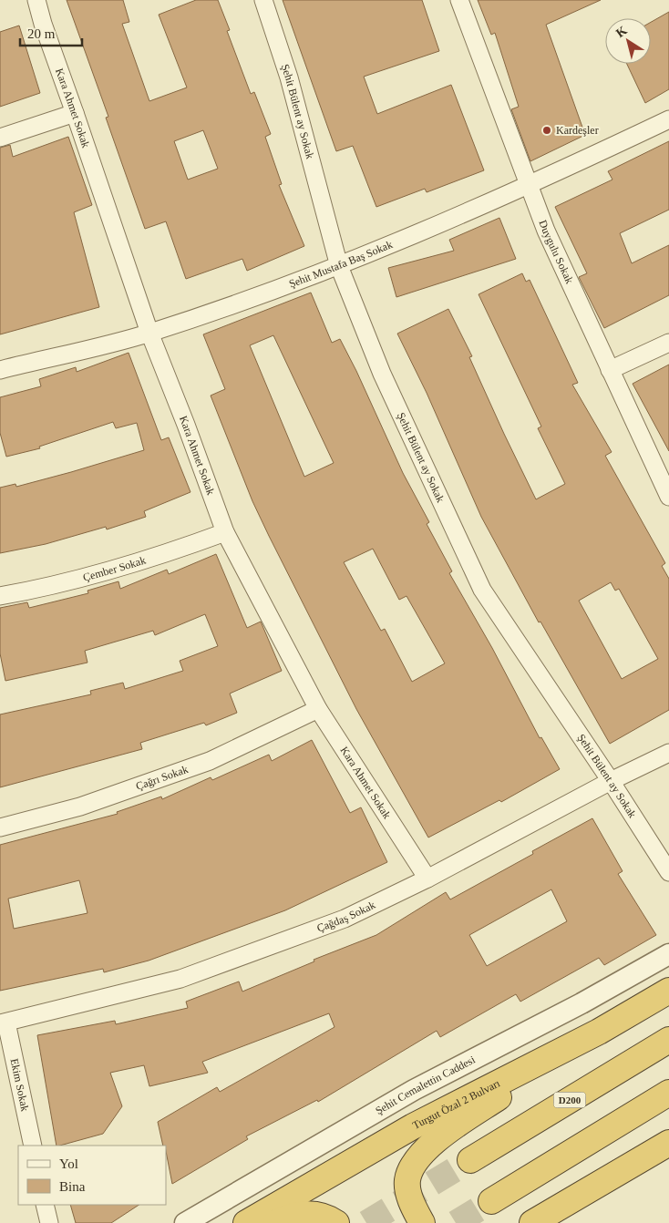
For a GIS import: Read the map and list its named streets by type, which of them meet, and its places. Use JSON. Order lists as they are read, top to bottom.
{
  "streets": {
    "highway": ["D200", "Turgut Özal 2 Bulvarı"],
    "street": [
      "Kara Ahmet Sokak",
      "Şehit Bülent ay Sokak",
      "Duygulu Sokak",
      "Şehit Mustafa Baş Sokak",
      "Çember Sokak",
      "Çağrı Sokak",
      "Çağdaş Sokak",
      "Ekim Sokak",
      "Şehit Cemalettin Caddesi"
    ]
  },
  "crossings": [
    ["Kara Ahmet Sokak", "Şehit Mustafa Baş Sokak"],
    ["Kara Ahmet Sokak", "Çember Sokak"],
    ["Kara Ahmet Sokak", "Çağrı Sokak"],
    ["Kara Ahmet Sokak", "Çağdaş Sokak"],
    ["Şehit Bülent ay Sokak", "Şehit Mustafa Baş Sokak"],
    ["Şehit Bülent ay Sokak", "Çağdaş Sokak"],
    ["Duygulu Sokak", "Şehit Mustafa Baş Sokak"],
    ["Çağdaş Sokak", "Ekim Sokak"]
  ],
  "places": ["Kardeşler"],
  "legend": ["Yol", "Bina"],
  "scale_bar": "20 m",
  "north": "top left"
}
